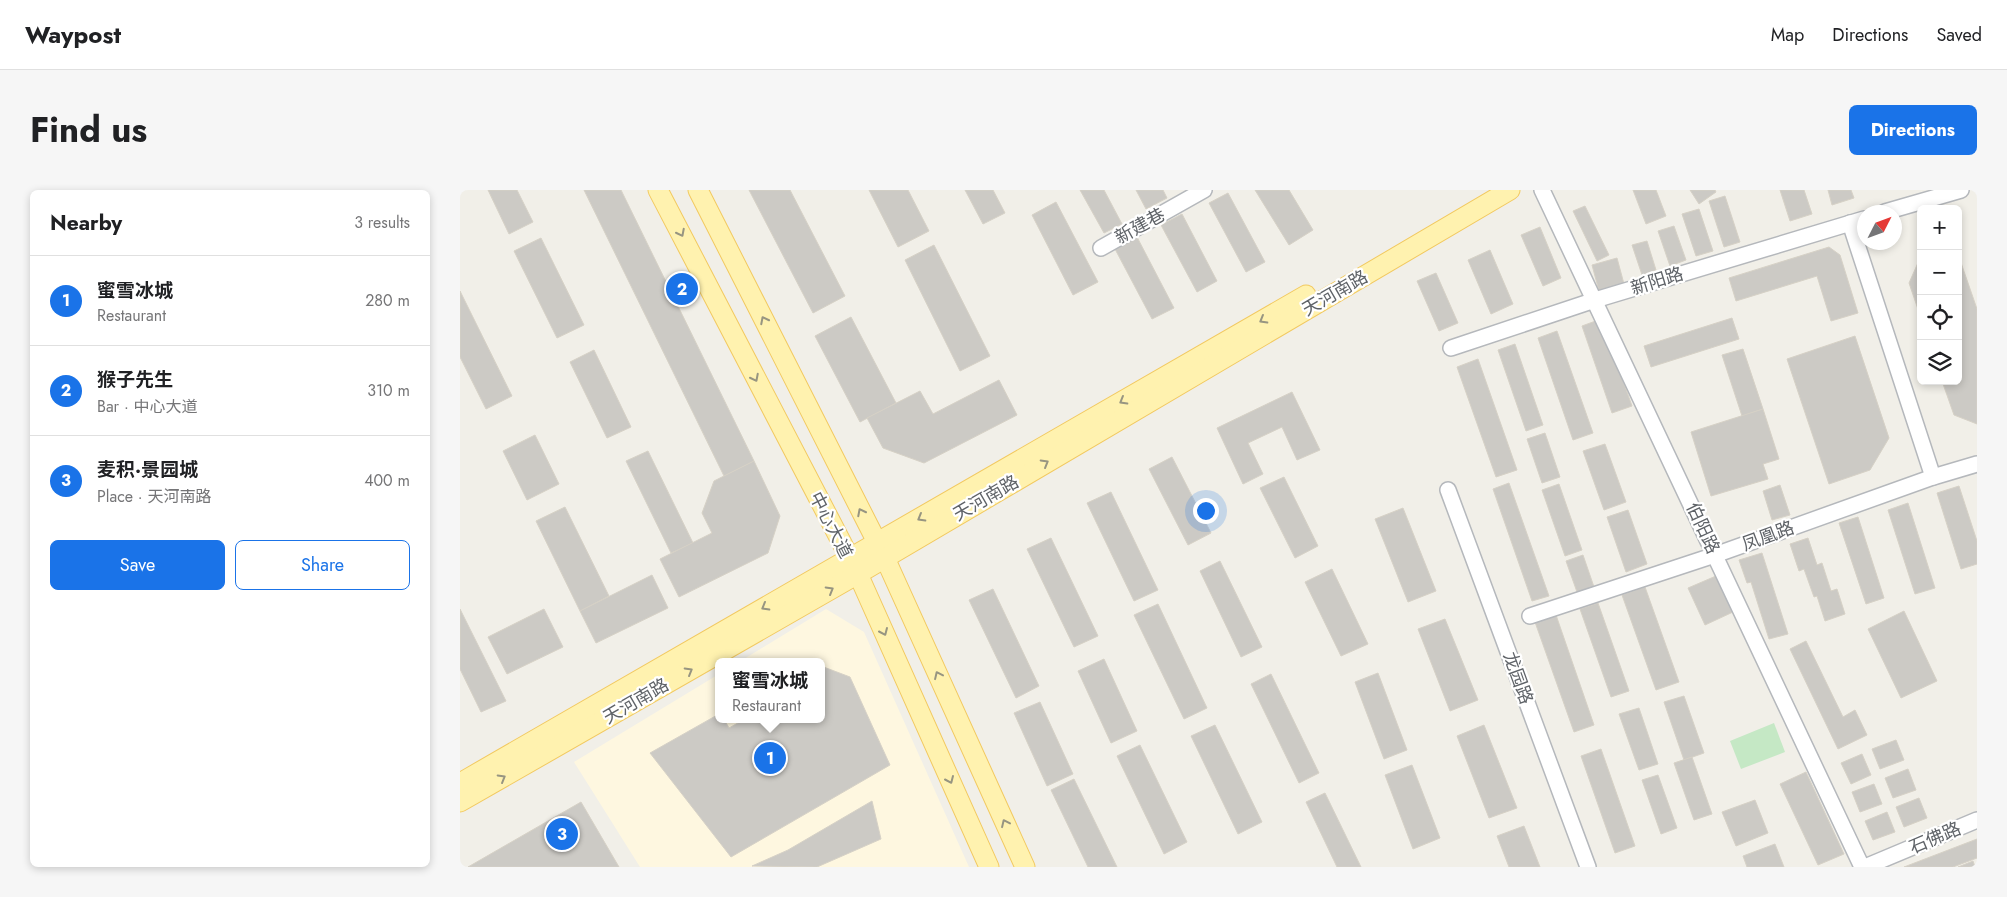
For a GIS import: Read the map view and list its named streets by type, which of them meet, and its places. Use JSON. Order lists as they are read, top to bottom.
{
  "streets": {
    "main road": ["天河南路", "中心大道"],
    "street": [
      "新建巷",
      "新阳路",
      "伯阳路",
      "凤凰路",
      "龙园路",
      "石佛路"
    ]
  },
  "crossings": [
    ["新阳路", "伯阳路"],
    ["天河南路", "中心大道"],
    ["伯阳路", "凤凰路"],
    ["伯阳路", "石佛路"]
  ],
  "north": "top right",
  "page": {
    "header": "Waypost",
    "nav": ["Map", "Directions", "Saved"],
    "title": "Find us",
    "buttons": [
      "Directions",
      ["Save", "Share"]
    ],
    "heading": ["Nearby", "3 results"],
    "map_buttons": ["+", "−"],
    "list": [
      {
        "mark": "1",
        "name": "蜜雪冰城",
        "note": "Restaurant",
        "value": "280 m"
      },
      {
        "mark": "2",
        "name": "猴子先生",
        "note": "Bar · 中心大道",
        "value": "310 m"
      },
      {
        "mark": "3",
        "name": "麦积·景园城",
        "note": "Place · 天河南路",
        "value": "400 m"
      }
    ],
    "pins": ["2", "1", "3"],
    "popup": ["蜜雪冰城", "Restaurant"]
  }
}
